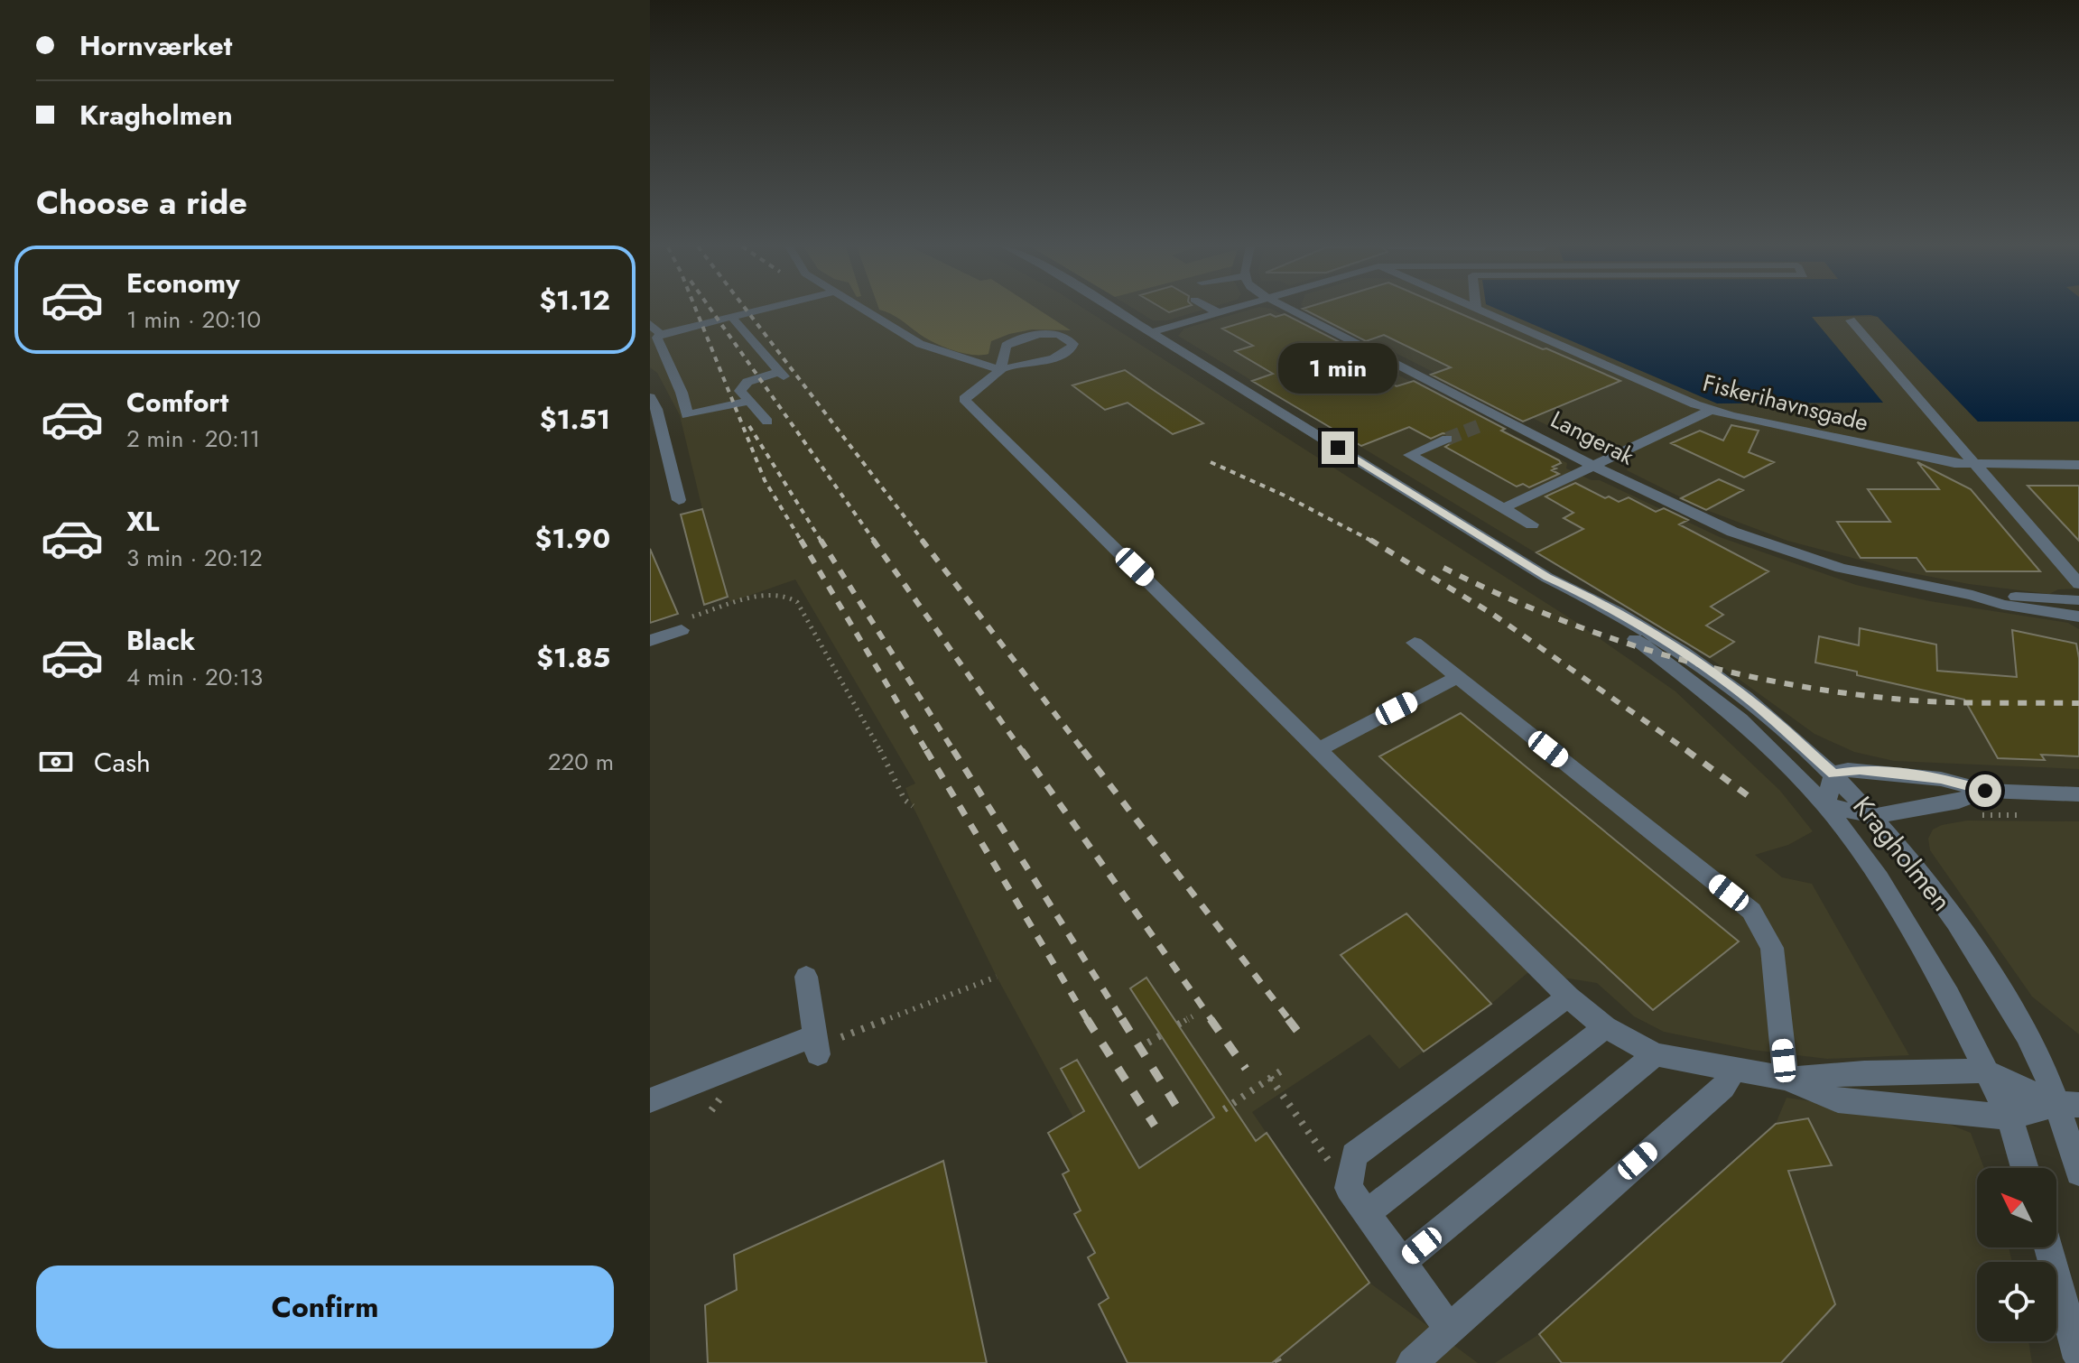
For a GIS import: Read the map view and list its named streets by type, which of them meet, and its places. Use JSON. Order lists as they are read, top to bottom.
{
  "streets": {
    "street": ["Fiskerihavnsgade", "Langerak", "Kragholmen"]
  },
  "north": "top left",
  "page": {
    "banner": ["Hornværket", "Kragholmen"],
    "heading": "Choose a ride",
    "list": [
      {
        "name": "Economy",
        "note": "1 min · 20:10",
        "value": "$1.12"
      },
      {
        "name": "Comfort",
        "note": "2 min · 20:11",
        "value": "$1.51"
      },
      {
        "name": "XL",
        "note": "3 min · 20:12",
        "value": "$1.90"
      },
      {
        "name": "Black",
        "note": "4 min · 20:13",
        "value": "$1.85"
      }
    ],
    "bubble": "1 min",
    "pay": ["Cash", "220 m"],
    "buttons": "Confirm"
  }
}
